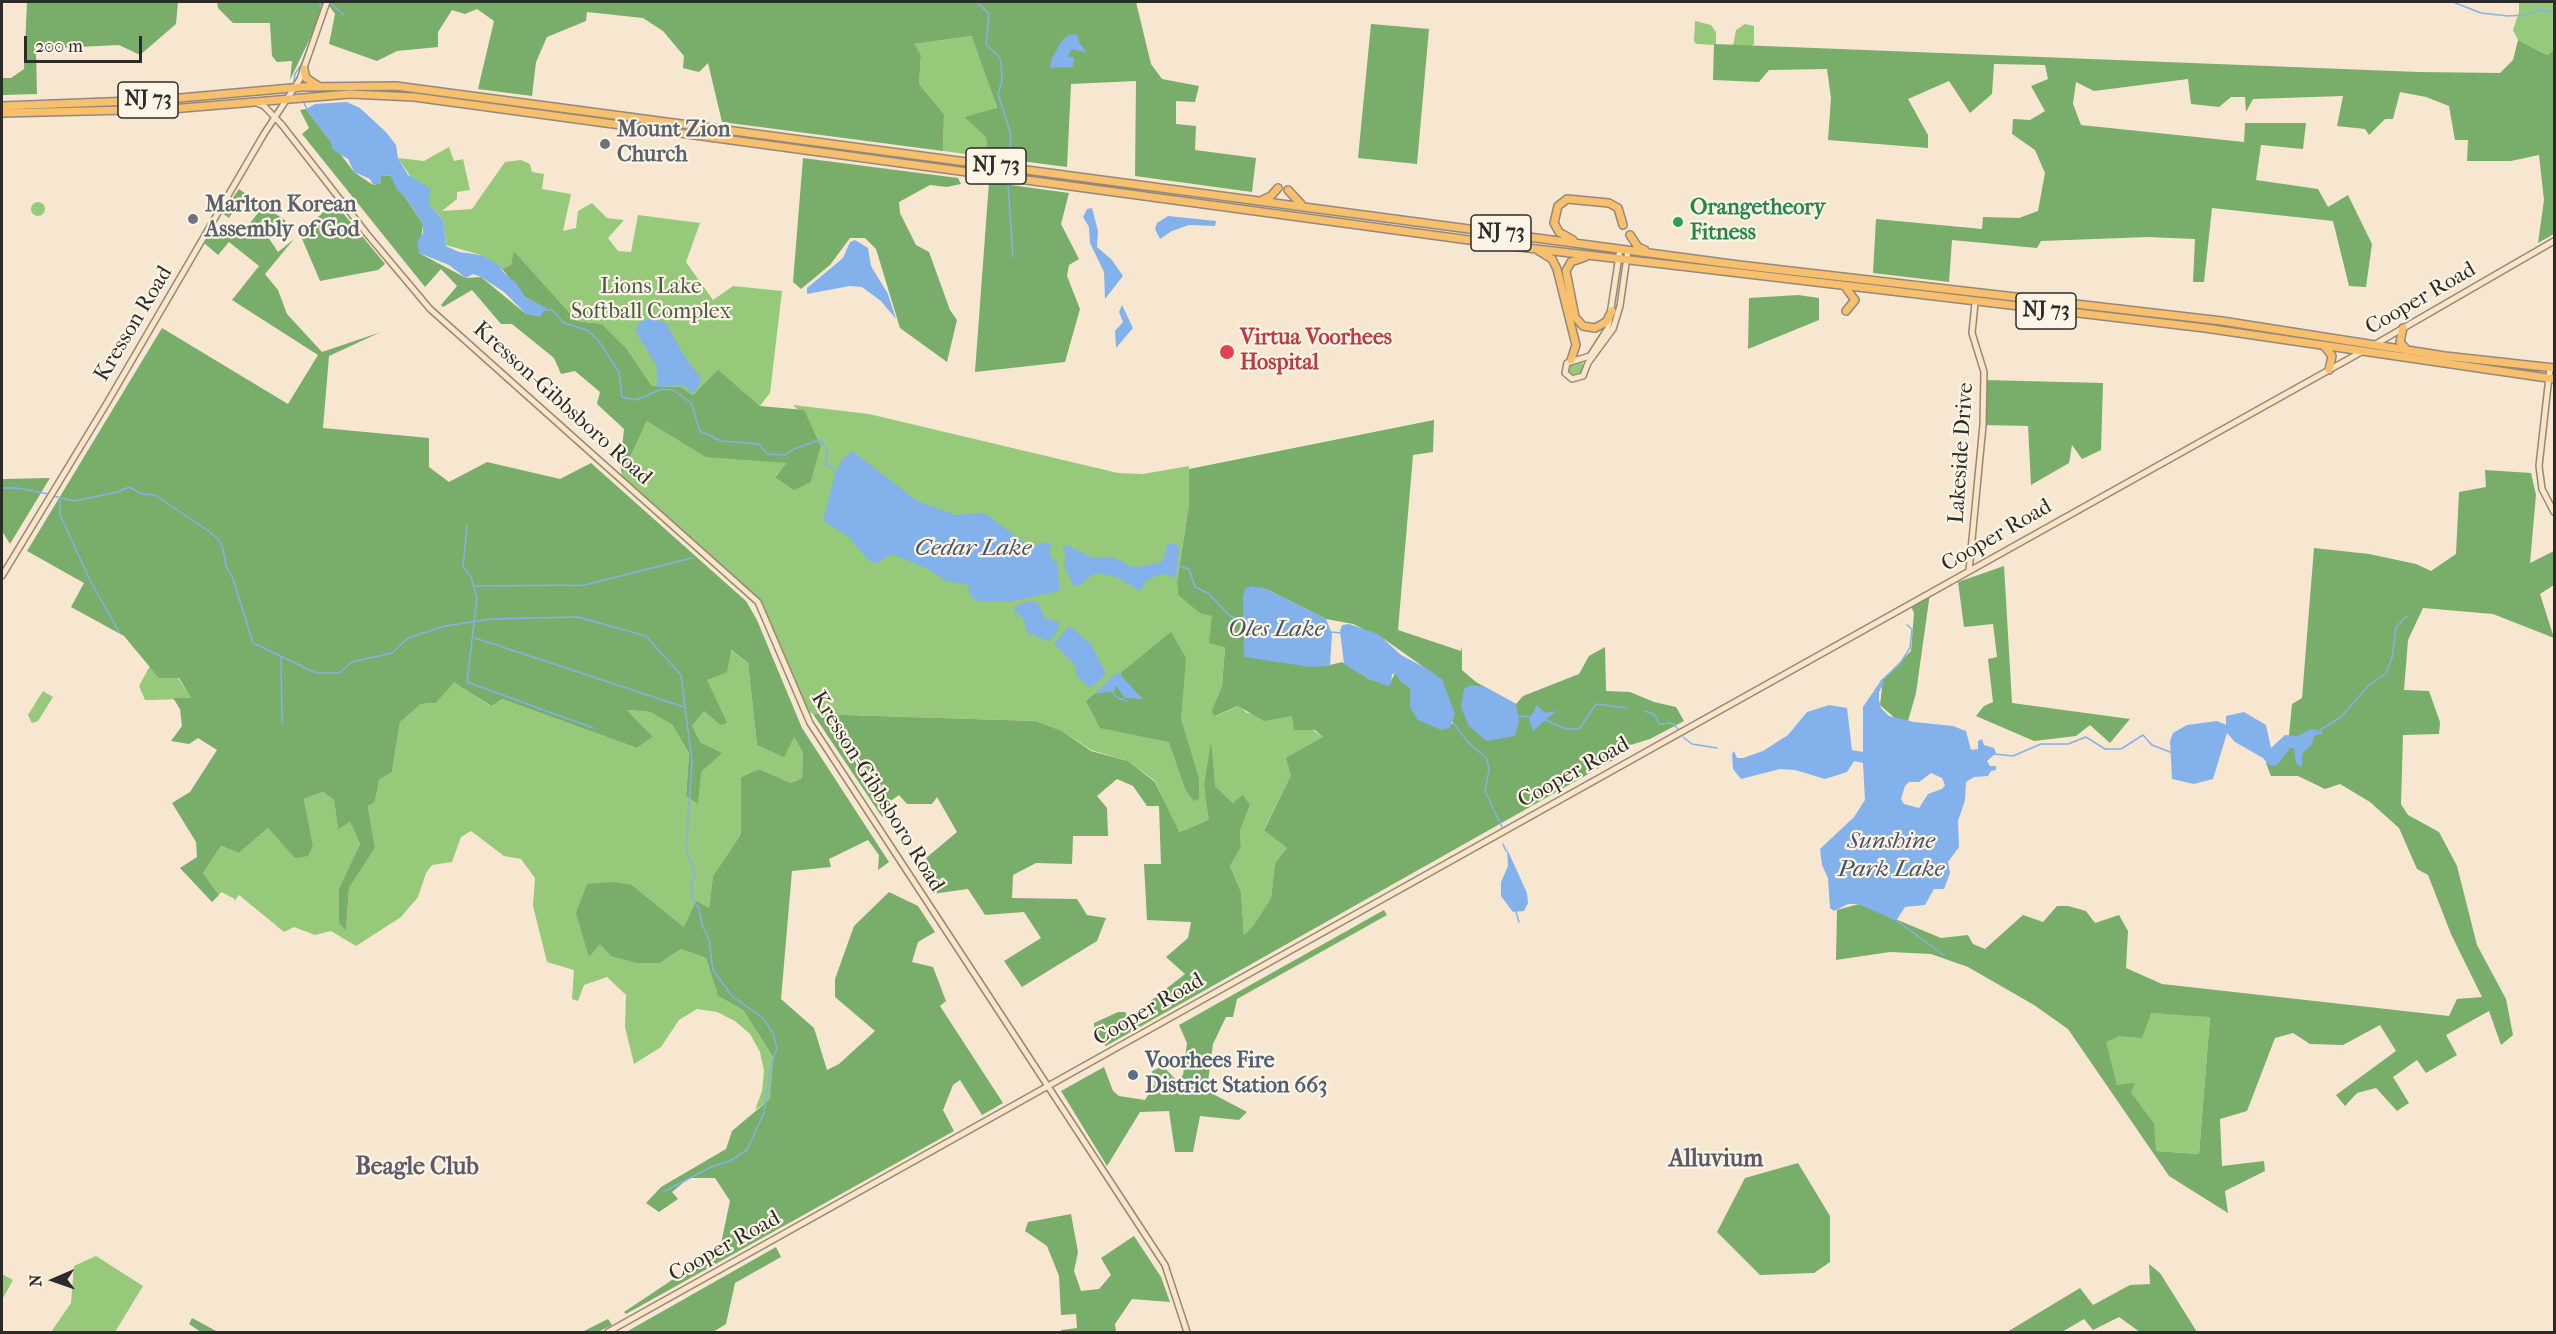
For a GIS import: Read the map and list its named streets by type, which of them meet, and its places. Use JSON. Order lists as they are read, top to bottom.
{
  "streets": {
    "highway": ["NJ 73"],
    "street": [
      "Cooper Road",
      "Kresson Road",
      "Kresson-Gibbsboro Road",
      "Lakeside Drive"
    ]
  },
  "crossings": [
    ["NJ 73", "Cooper Road"],
    ["NJ 73", "Kresson Road"],
    ["NJ 73", "Kresson-Gibbsboro Road"],
    ["NJ 73", "Lakeside Drive"],
    ["Cooper Road", "Kresson-Gibbsboro Road"],
    ["Cooper Road", "Lakeside Drive"],
    ["Kresson Road", "Kresson-Gibbsboro Road"]
  ],
  "districts": ["Alluvium", "Beagle Club"],
  "water": ["Cedar Lake", "Oles Lake", "Sunshine Park Lake"],
  "parks": ["Lions Lake Softball Complex"],
  "places": [
    "Mount Zion Church",
    "Marlton Korean Assembly of God",
    "Orangetheory Fitness",
    "Virtua Voorhees Hospital",
    "Voorhees Fire District Station 663"
  ],
  "scale_bar": "200 m",
  "north": "left"
}
